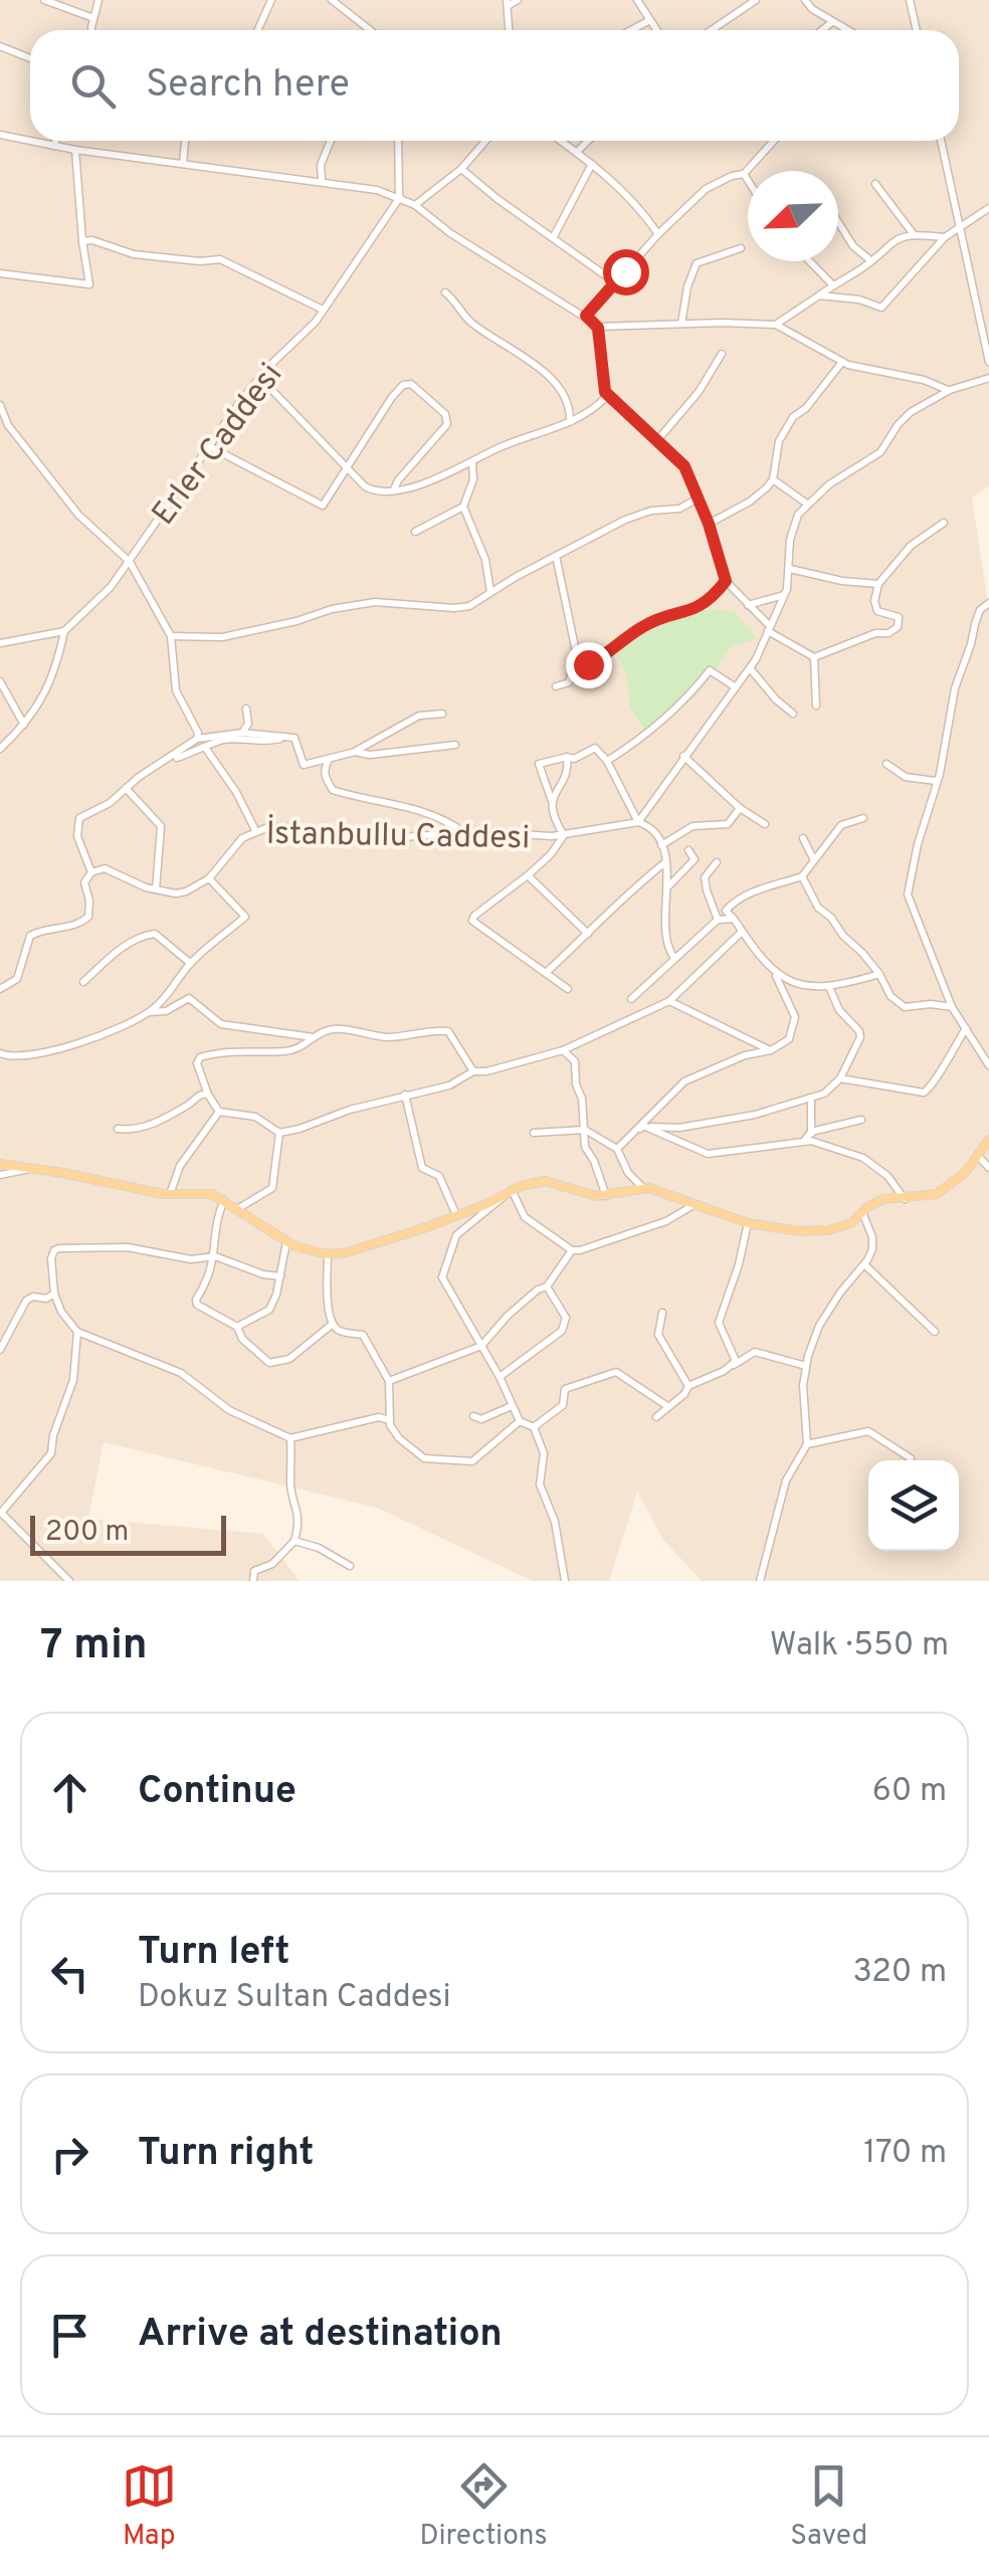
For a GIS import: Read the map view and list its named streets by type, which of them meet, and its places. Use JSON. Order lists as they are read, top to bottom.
{
  "streets": {
    "street": ["Erler Caddesi", "İstanbullu Caddesi"]
  },
  "scale_bar": "200 m",
  "north": "bottom left",
  "page": {
    "search": "Search here",
    "scale": "200 m",
    "heading": ["7 min", "Walk · 550 m"],
    "list": [
      ["Continue", "60 m"],
      ["Turn left", "Dokuz Sultan Caddesi", "320 m"],
      ["Turn right", "170 m"],
      "Arrive at destination"
    ],
    "nav": ["Map", "Directions", "Saved"]
  }
}
